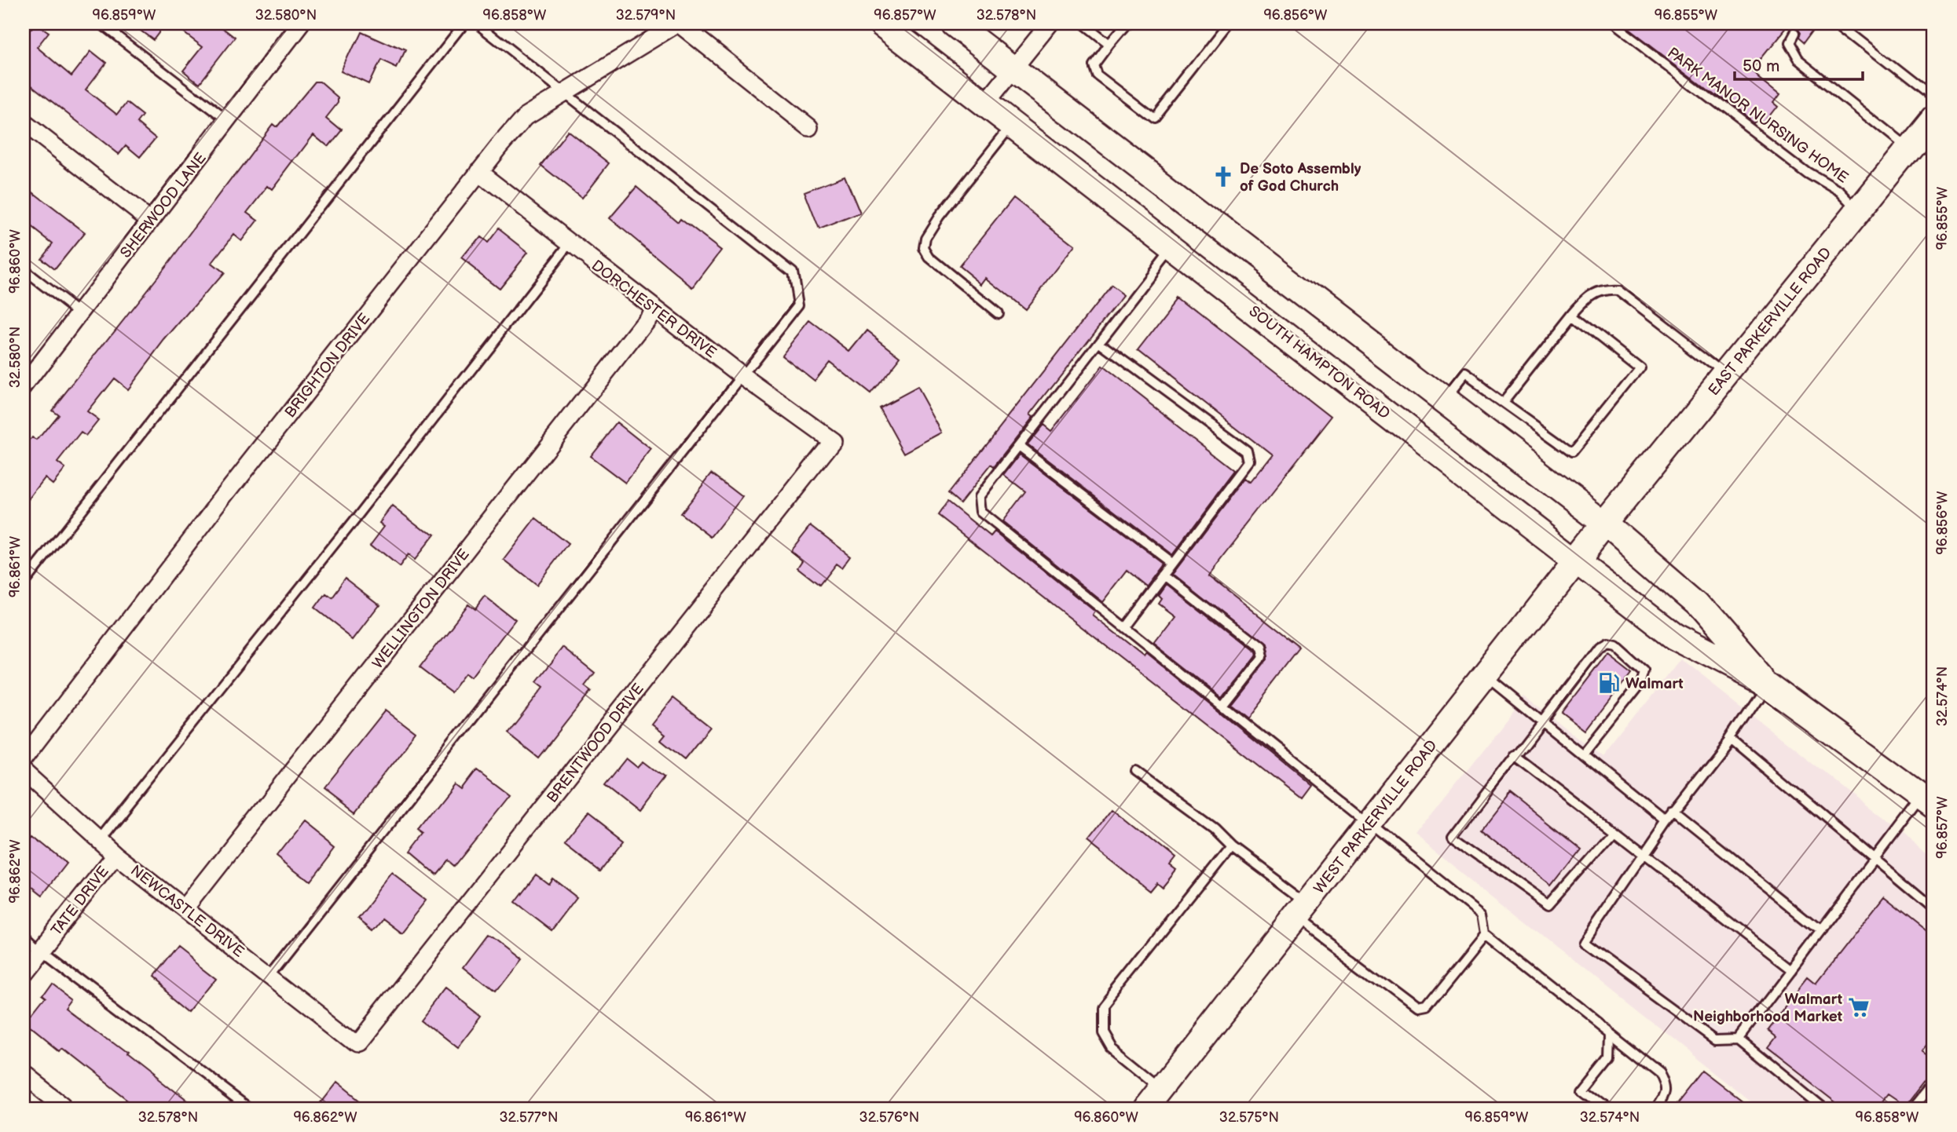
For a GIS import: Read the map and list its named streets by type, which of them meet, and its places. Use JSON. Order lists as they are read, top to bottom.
{
  "streets": {
    "main road": ["EAST PARKERVILLE ROAD", "SOUTH HAMPTON ROAD", "WEST PARKERVILLE ROAD"],
    "street": [
      "SHERWOOD LANE",
      "DORCHESTER DRIVE",
      "BRIGHTON DRIVE",
      "WELLINGTON DRIVE",
      "BRENTWOOD DRIVE",
      "TATE DRIVE",
      "NEWCASTLE DRIVE"
    ],
    "lane": ["PARK MANOR NURSING HOME"]
  },
  "crossings": [
    ["PARK MANOR NURSING HOME", "EAST PARKERVILLE ROAD"],
    ["DORCHESTER DRIVE", "BRIGHTON DRIVE"],
    ["DORCHESTER DRIVE", "WELLINGTON DRIVE"],
    ["DORCHESTER DRIVE", "BRENTWOOD DRIVE"],
    ["EAST PARKERVILLE ROAD", "SOUTH HAMPTON ROAD"],
    ["EAST PARKERVILLE ROAD", "WEST PARKERVILLE ROAD"],
    ["SOUTH HAMPTON ROAD", "WEST PARKERVILLE ROAD"],
    ["WELLINGTON DRIVE", "NEWCASTLE DRIVE"],
    ["BRENTWOOD DRIVE", "NEWCASTLE DRIVE"],
    ["TATE DRIVE", "NEWCASTLE DRIVE"]
  ],
  "places": {
    "church": ["De Soto Assembly of God Church"],
    "fuel station": ["Walmart"],
    "supermarket": ["Walmart Neighborhood Market"]
  },
  "scale_bar": "50 m",
  "coordinates": [
    "96.859°W",
    "32.580°N",
    "96.858°W",
    "32.579°N",
    "96.857°W",
    "32.578°N",
    "96.856°W",
    "96.855°W",
    "96.860°W",
    "96.861°W",
    "32.574°N",
    "96.862°W",
    "32.577°N",
    "32.576°N",
    "32.575°N"
  ]
}
